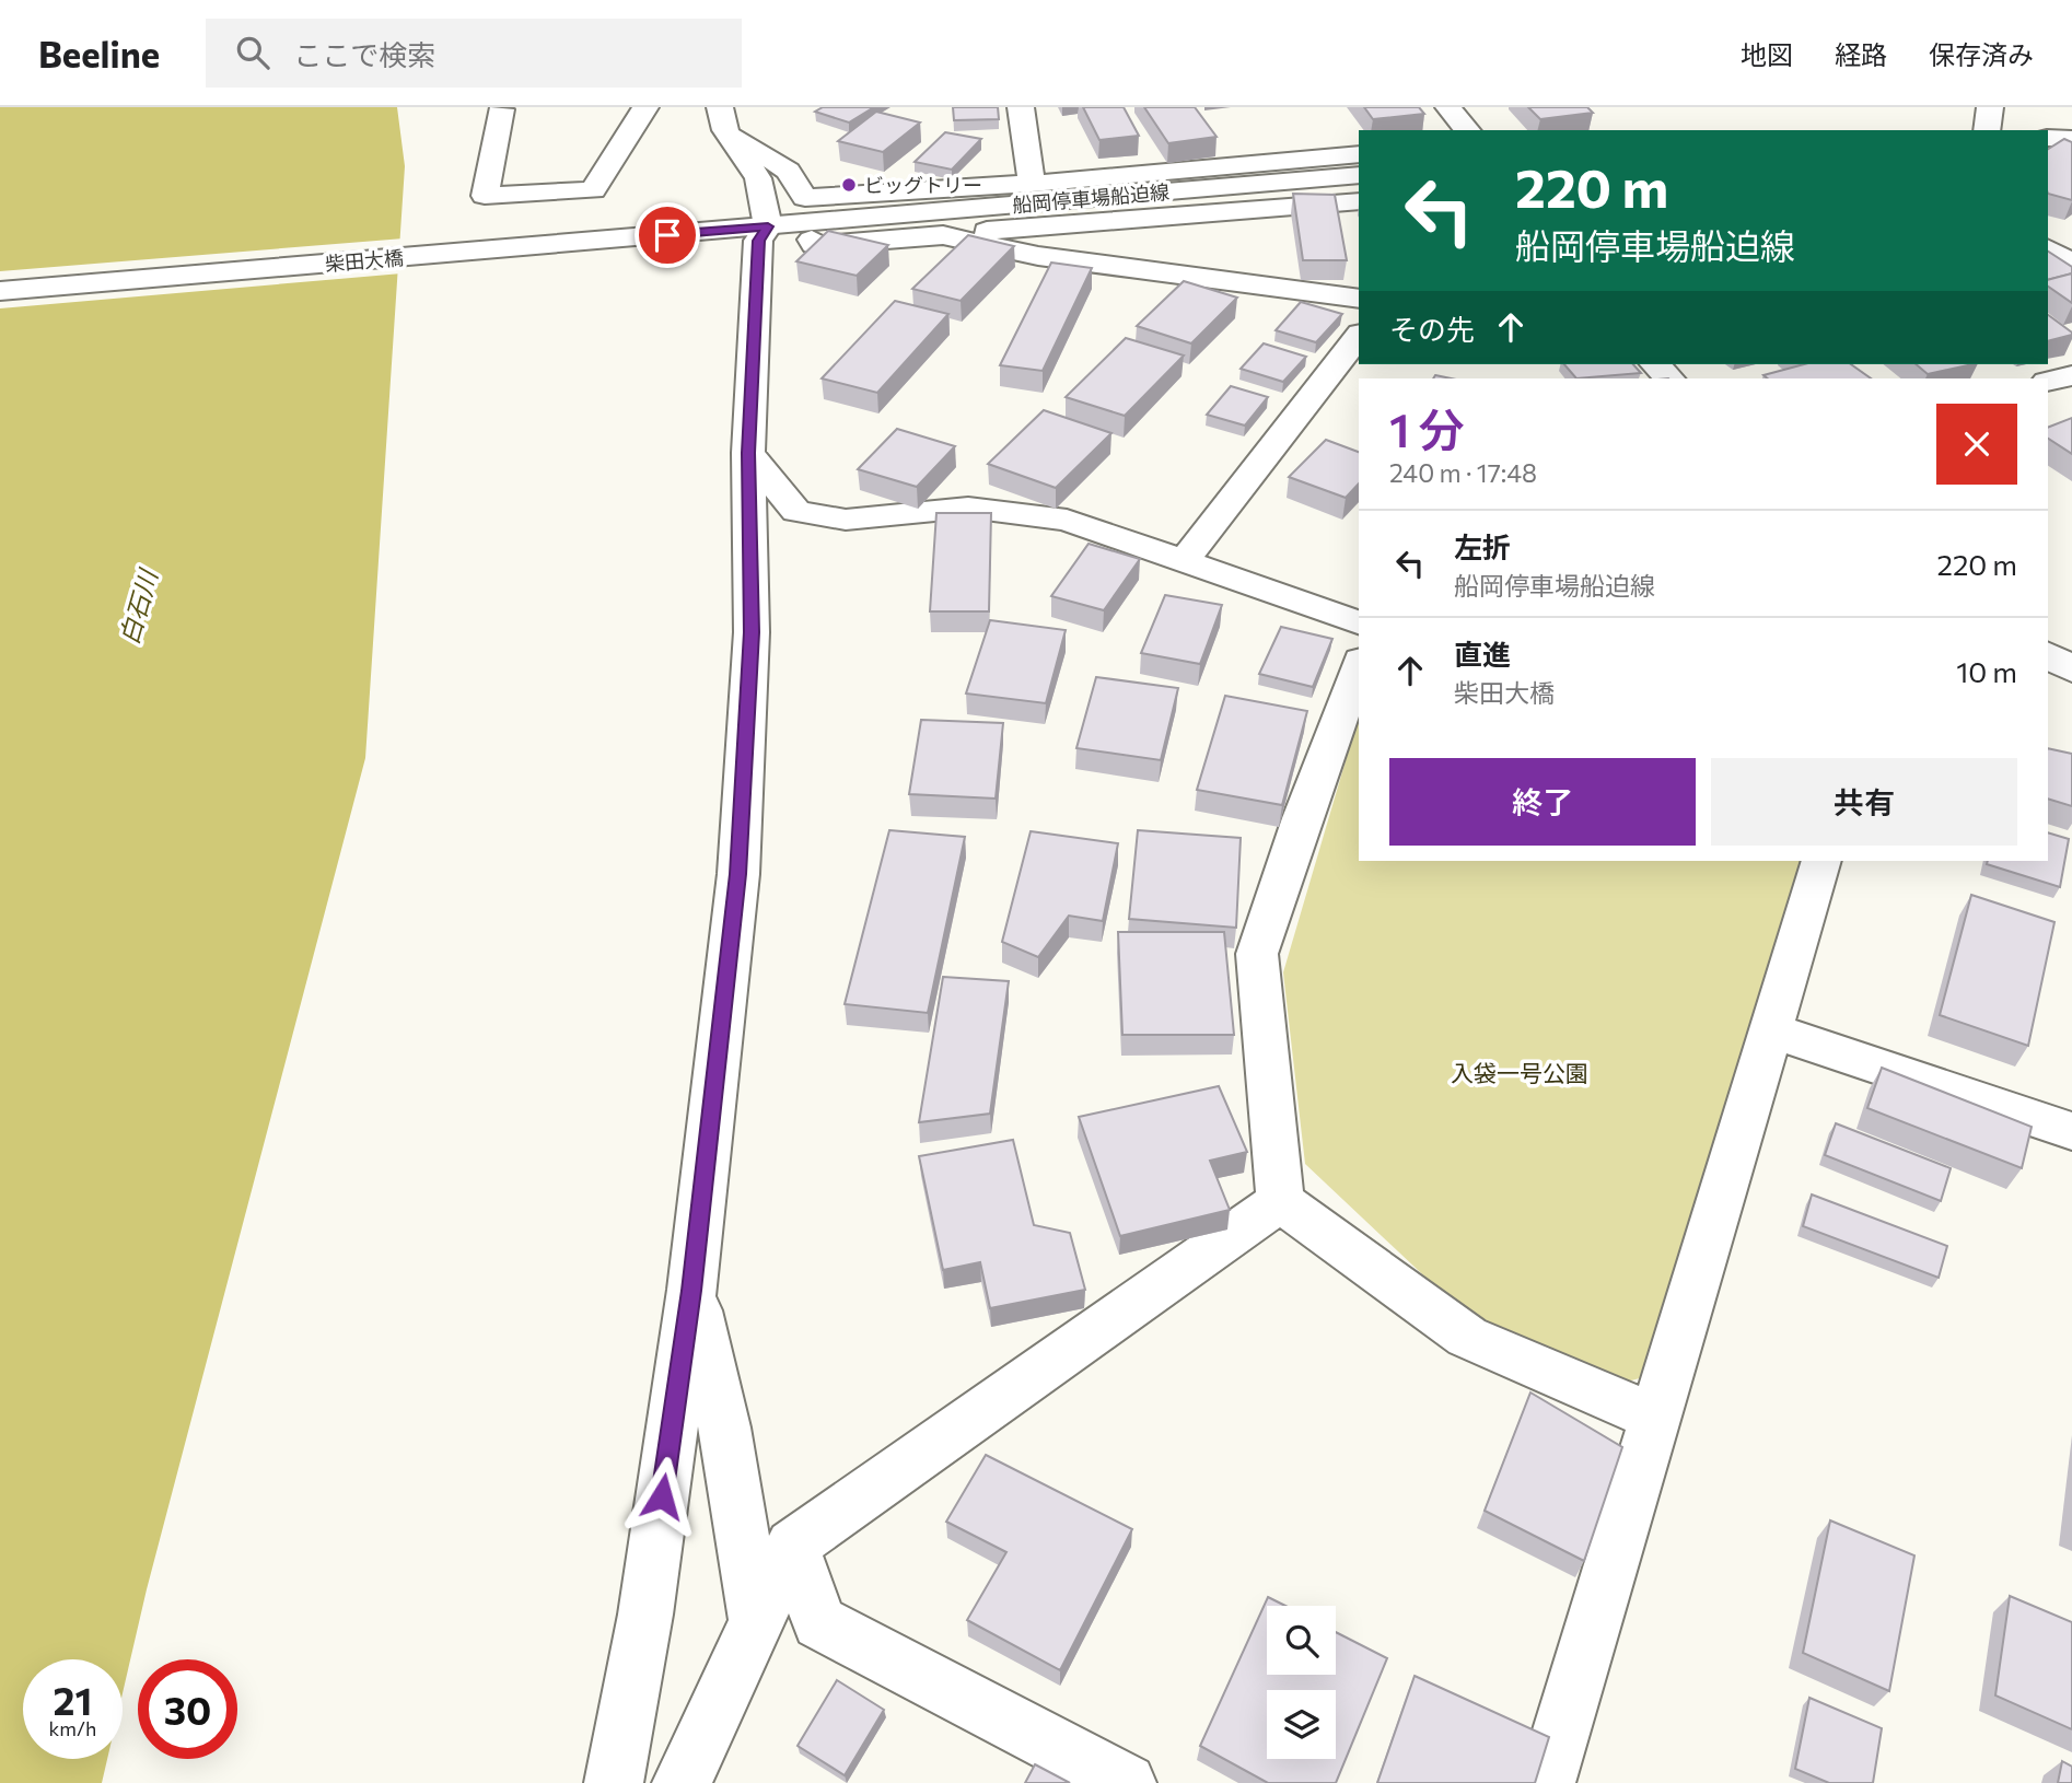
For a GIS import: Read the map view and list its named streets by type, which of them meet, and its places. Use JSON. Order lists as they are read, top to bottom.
{
  "streets": {
    "street": ["船岡停車場船迫線", "柴田大橋"]
  },
  "crossings": [
    ["船岡停車場船迫線", "柴田大橋"]
  ],
  "water": ["白石川"],
  "parks": ["入袋一号公園"],
  "places": ["ビッグトリー"],
  "page": {
    "header": "Beeline",
    "search": "ここで検索",
    "nav": ["地図", "経路", "保存済み"],
    "turn": ["220 m", "船岡停車場船迫線"],
    "then": "その先",
    "heading": ["1 分", "240 m · 17:48"],
    "list": [
      {
        "name": "左折",
        "note": "船岡停車場船迫線",
        "value": "220 m"
      },
      {
        "name": "直進",
        "note": "柴田大橋",
        "value": "10 m"
      }
    ],
    "buttons": ["終了", "共有"],
    "speed": "21 km/h",
    "limit": "30"
  }
}
